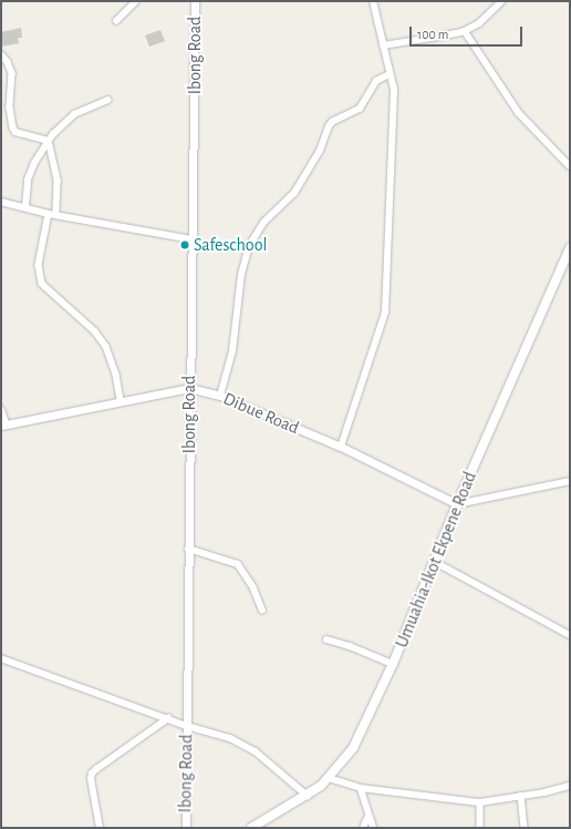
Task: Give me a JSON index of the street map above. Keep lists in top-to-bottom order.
{
  "streets": {
    "main road": ["Umuahia-Ikot Ekpene Road"],
    "street": ["Ibong Road", "Dibue Road"]
  },
  "crossings": [
    ["Ibong Road", "Dibue Road"],
    ["Dibue Road", "Umuahia-Ikot Ekpene Road"]
  ],
  "places": ["Safeschool"],
  "scale_bar": "100 m"
}
